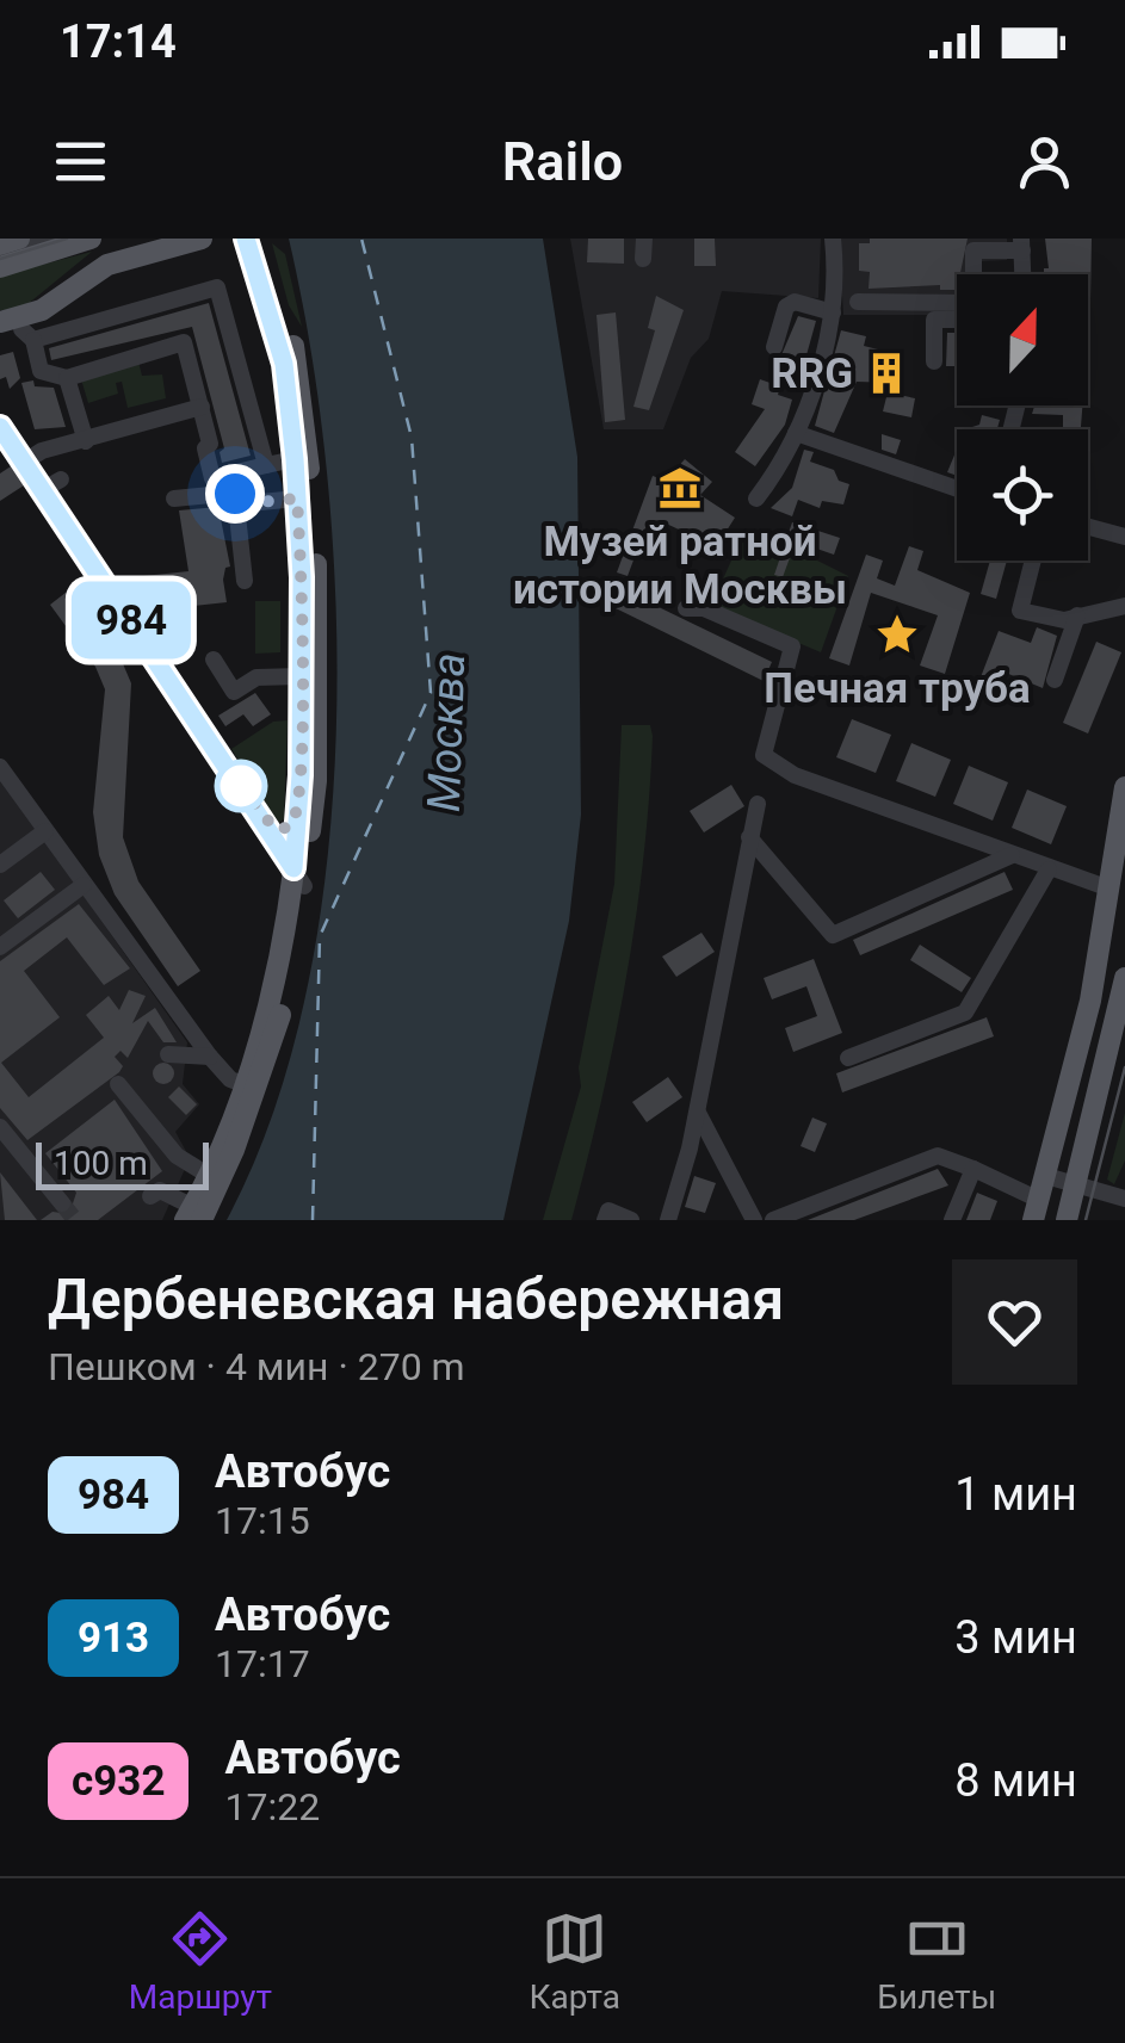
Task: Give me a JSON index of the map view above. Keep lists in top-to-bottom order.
{
  "water": ["Москва"],
  "places": {
    "building": ["RRG"],
    "museum": ["Музей ратной истории Москвы"],
    "place": ["Печная труба"]
  },
  "lines": ["bus line 984"],
  "scale_bar": "100 m",
  "north": "top",
  "page": {
    "status": "17:14",
    "header": "Railo",
    "on_map": "984",
    "scale": "100 m",
    "heading": ["Дербеневская набережная", "Пешком · 4 мин · 270 m"],
    "list": [
      {
        "mark": "984",
        "name": "Автобус",
        "note": "17:15",
        "value": "1 мин"
      },
      {
        "mark": "913",
        "name": "Автобус",
        "note": "17:17",
        "value": "3 мин"
      },
      {
        "mark": "с932",
        "name": "Автобус",
        "note": "17:22",
        "value": "8 мин"
      }
    ],
    "tabs": ["Маршрут", "Карта", "Билеты"]
  }
}
